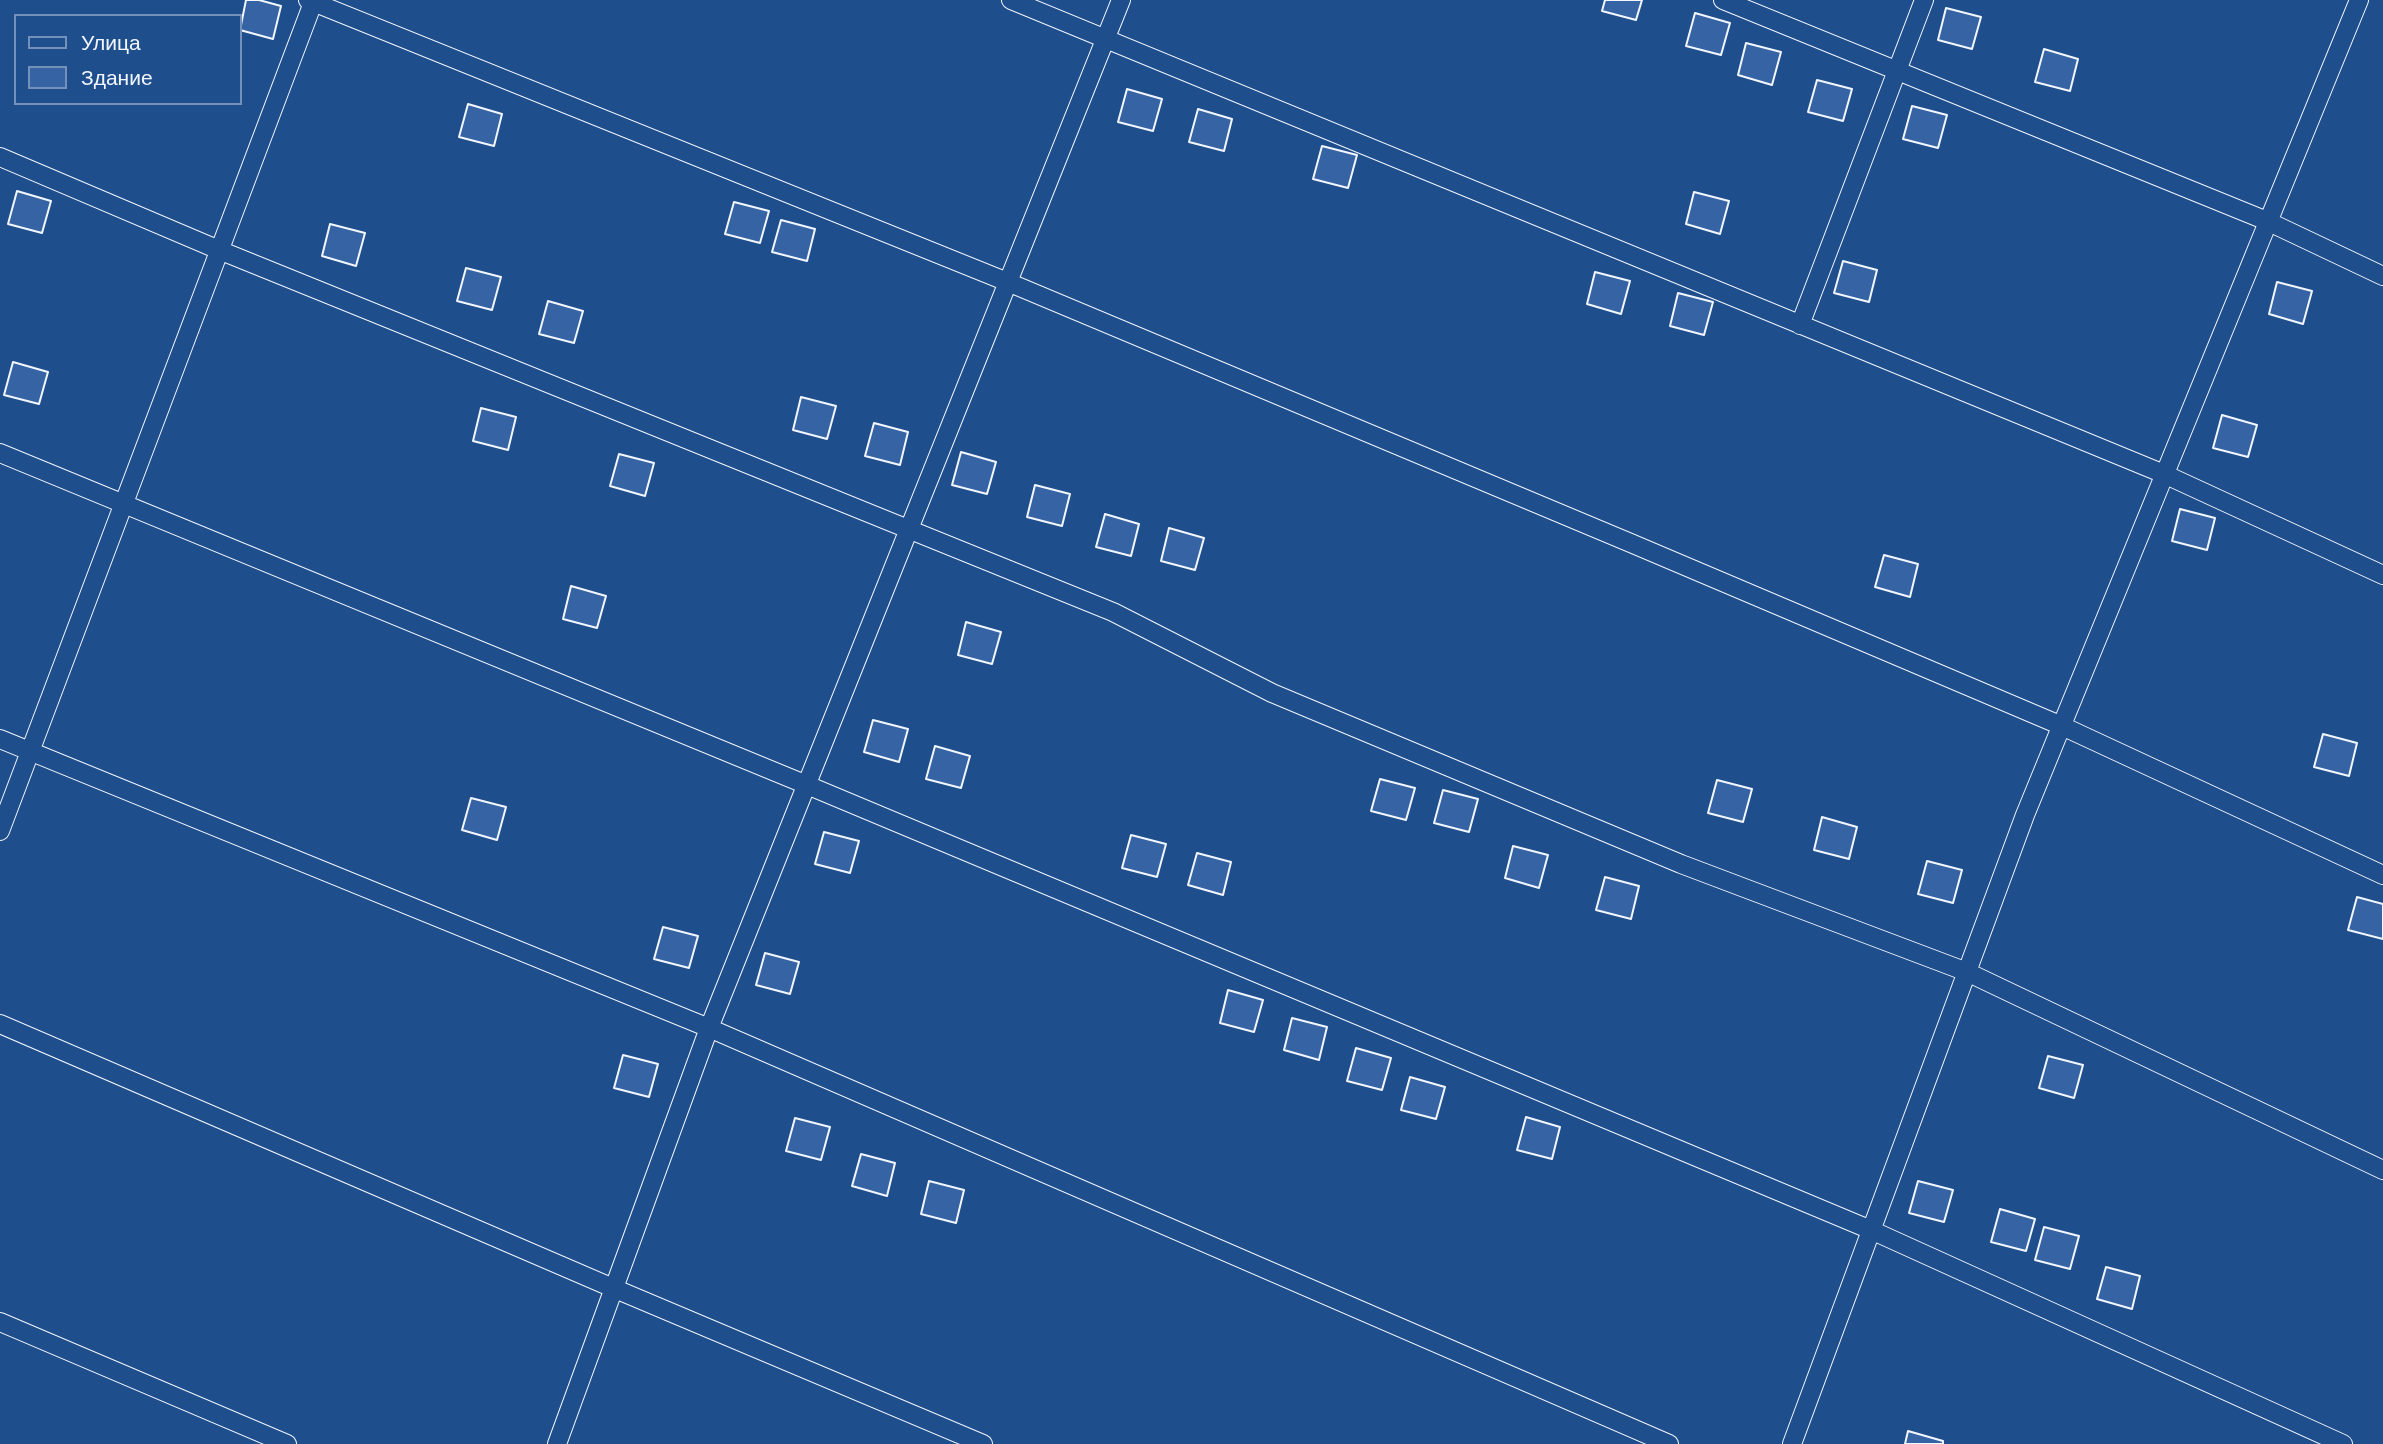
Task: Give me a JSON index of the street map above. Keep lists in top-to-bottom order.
{
  "legend": ["Улица", "Здание"]
}
